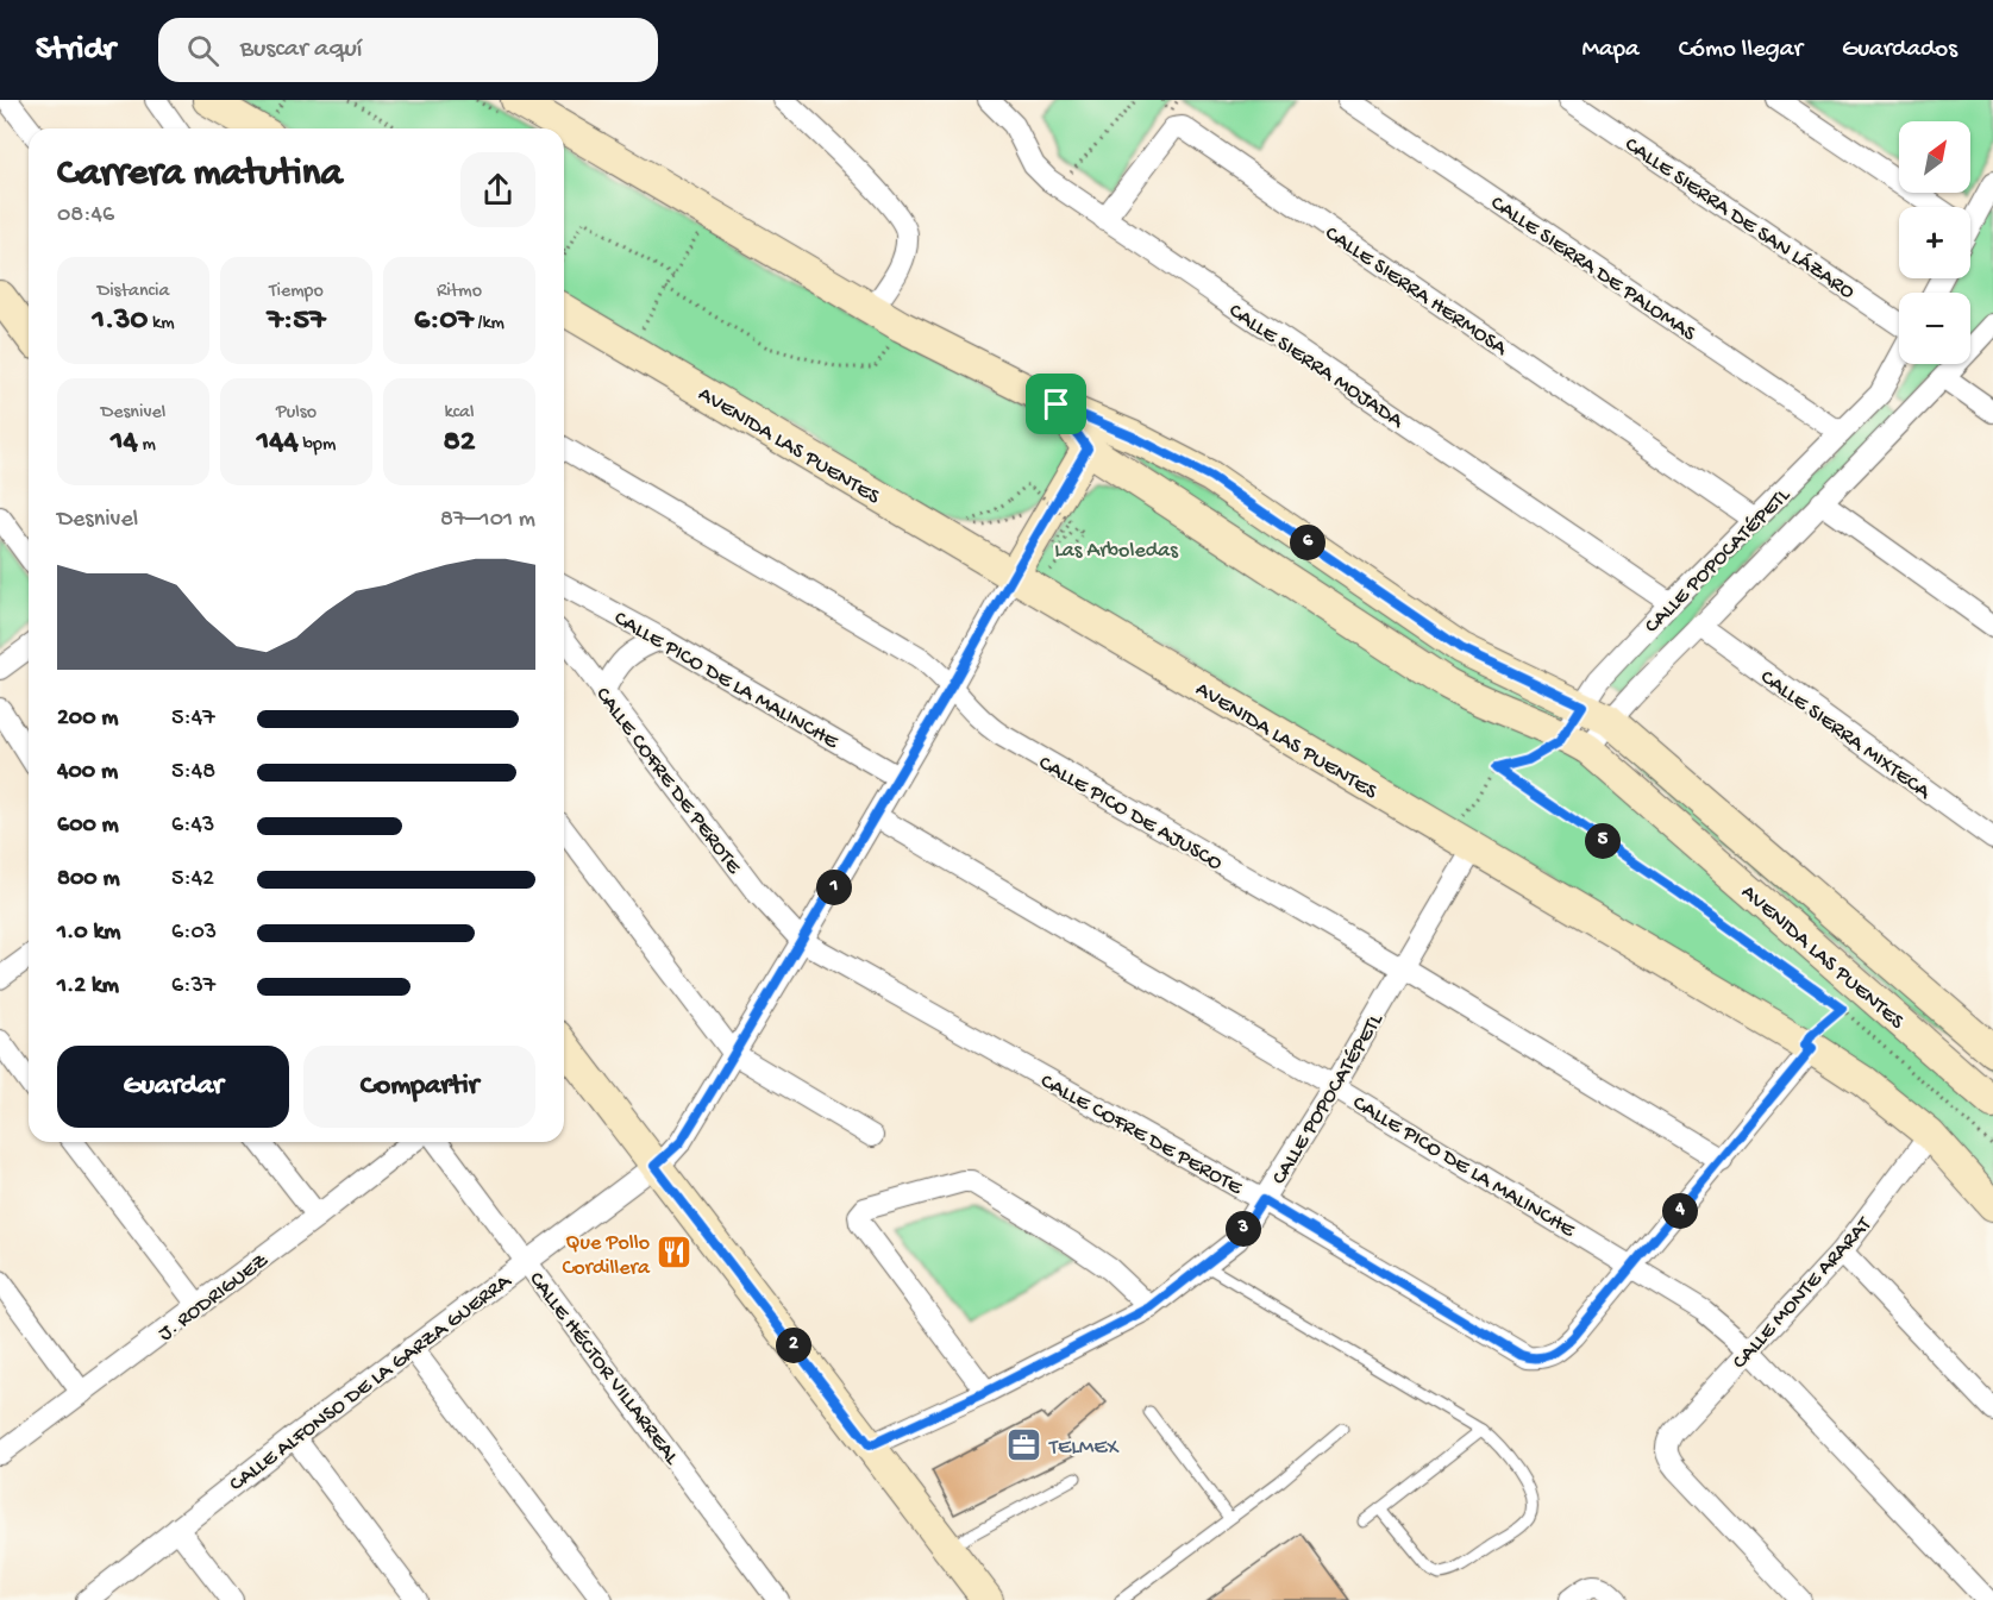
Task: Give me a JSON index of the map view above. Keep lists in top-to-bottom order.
{
  "streets": {
    "street": [
      "CALLE SIERRA DE SAN LÁZARO",
      "CALLE SIERRA DE PALOMAS",
      "CALLE SIERRA HERMOSA",
      "CALLE SIERRA MOJADA",
      "AVENIDA LAS PUENTES",
      "CALLE POPOCATÉPETL",
      "CALLE PICO DE LA MALINCHE",
      "CALLE SIERRA MIXTECA",
      "CALLE COFRE DE PEROTE",
      "CALLE PICO DE AJUSCO",
      "CALLE MONTE ARARAT",
      "J. RODRIGUEZ",
      "CALLE HÉCTOR VILLARREAL",
      "CALLE ALFONSO DE LA GARZA GUERRA"
    ]
  },
  "crossings": [
    ["CALLE SIERRA DE PALOMAS", "CALLE POPOCATÉPETL"],
    ["CALLE SIERRA HERMOSA", "CALLE SIERRA MOJADA"],
    ["CALLE SIERRA HERMOSA", "CALLE POPOCATÉPETL"],
    ["CALLE SIERRA MOJADA", "CALLE POPOCATÉPETL"],
    ["AVENIDA LAS PUENTES", "CALLE POPOCATÉPETL"],
    ["AVENIDA LAS PUENTES", "CALLE COFRE DE PEROTE"],
    ["AVENIDA LAS PUENTES", "CALLE MONTE ARARAT"],
    ["AVENIDA LAS PUENTES", "CALLE ALFONSO DE LA GARZA GUERRA"],
    ["CALLE POPOCATÉPETL", "CALLE PICO DE LA MALINCHE"],
    ["CALLE POPOCATÉPETL", "CALLE SIERRA MIXTECA"],
    ["CALLE POPOCATÉPETL", "CALLE COFRE DE PEROTE"],
    ["CALLE POPOCATÉPETL", "CALLE PICO DE AJUSCO"],
    ["CALLE PICO DE LA MALINCHE", "CALLE COFRE DE PEROTE"],
    ["CALLE PICO DE LA MALINCHE", "CALLE MONTE ARARAT"],
    ["CALLE PICO DE LA MALINCHE", "CALLE ALFONSO DE LA GARZA GUERRA"],
    ["CALLE COFRE DE PEROTE", "CALLE PICO DE AJUSCO"],
    ["CALLE COFRE DE PEROTE", "CALLE ALFONSO DE LA GARZA GUERRA"],
    ["CALLE PICO DE AJUSCO", "CALLE ALFONSO DE LA GARZA GUERRA"],
    ["CALLE HÉCTOR VILLARREAL", "CALLE ALFONSO DE LA GARZA GUERRA"]
  ],
  "parks": ["Las Arboledas"],
  "places": {
    "restaurant": ["Que Pollo Cordillera"],
    "office": ["TELMEX"]
  },
  "north": "top right",
  "page": {
    "header": "Stridr",
    "search": "Buscar aquí",
    "nav": ["Mapa", "Cómo llegar", "Guardados"],
    "map_buttons": ["+", "−"],
    "heading": ["Carrera matutina", "08:46"],
    "stats": [
      ["Distancia", "1.30 km"],
      ["Tiempo", "7:57"],
      ["Ritmo", "6:07 /km"],
      ["Desnivel", "14 m"],
      ["Pulso", "144 bpm"],
      ["kcal", "82"]
    ],
    "chart": ["Desnivel", "87–101 m"],
    "pins": [
      "6",
      "5",
      "1",
      "4",
      "3",
      "2"
    ],
    "list": [
      {
        "name": "200 m",
        "note": "5:47"
      },
      {
        "name": "400 m",
        "note": "5:48"
      },
      {
        "name": "600 m",
        "note": "6:43"
      },
      {
        "name": "800 m",
        "note": "5:42"
      },
      {
        "name": "1.0 km",
        "note": "6:03"
      },
      {
        "name": "1.2 km",
        "note": "6:37"
      }
    ],
    "buttons": ["Guardar", "Compartir"]
  }
}
